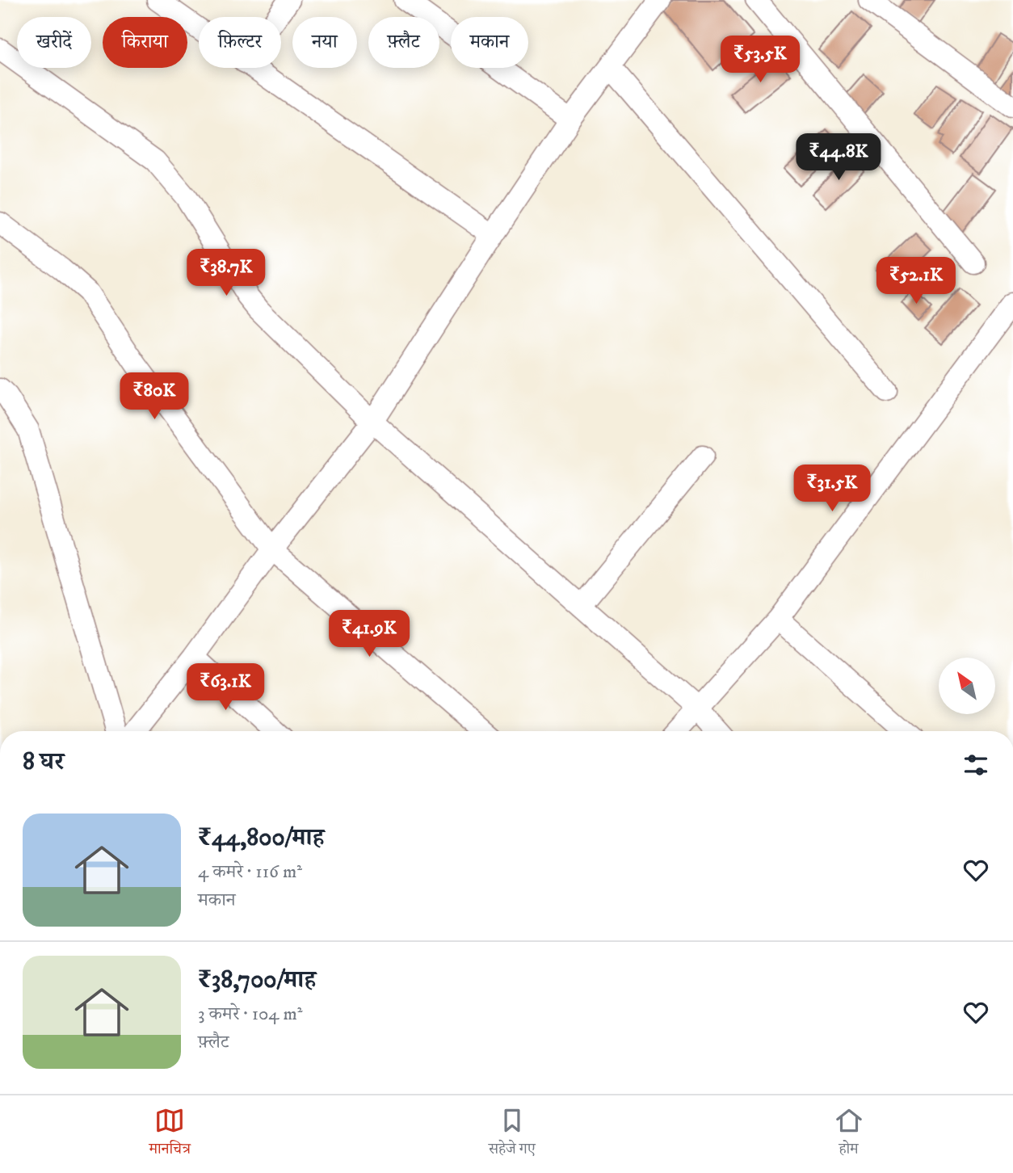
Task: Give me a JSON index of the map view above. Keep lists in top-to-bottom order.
{
  "north": "top left",
  "page": {
    "chip": [
      "खरीदें",
      "किराया",
      "फ़िल्टर",
      "नया",
      "फ़्लैट",
      "मकान"
    ],
    "price": [
      "₹53.5K",
      "₹44.8K",
      "₹38.7K",
      "₹52.1K",
      "₹80K",
      "₹31.5K",
      "₹41.9K",
      "₹63.1K"
    ],
    "heading": "8 घर",
    "list": [
      {
        "name": "₹44,800/माह",
        "note": "4 कमरे · 116 m² · मकान"
      },
      {
        "name": "₹38,700/माह",
        "note": "3 कमरे · 104 m² · फ़्लैट"
      }
    ],
    "tabs": ["मानचित्र", "सहेजे गए", "होम"]
  }
}
